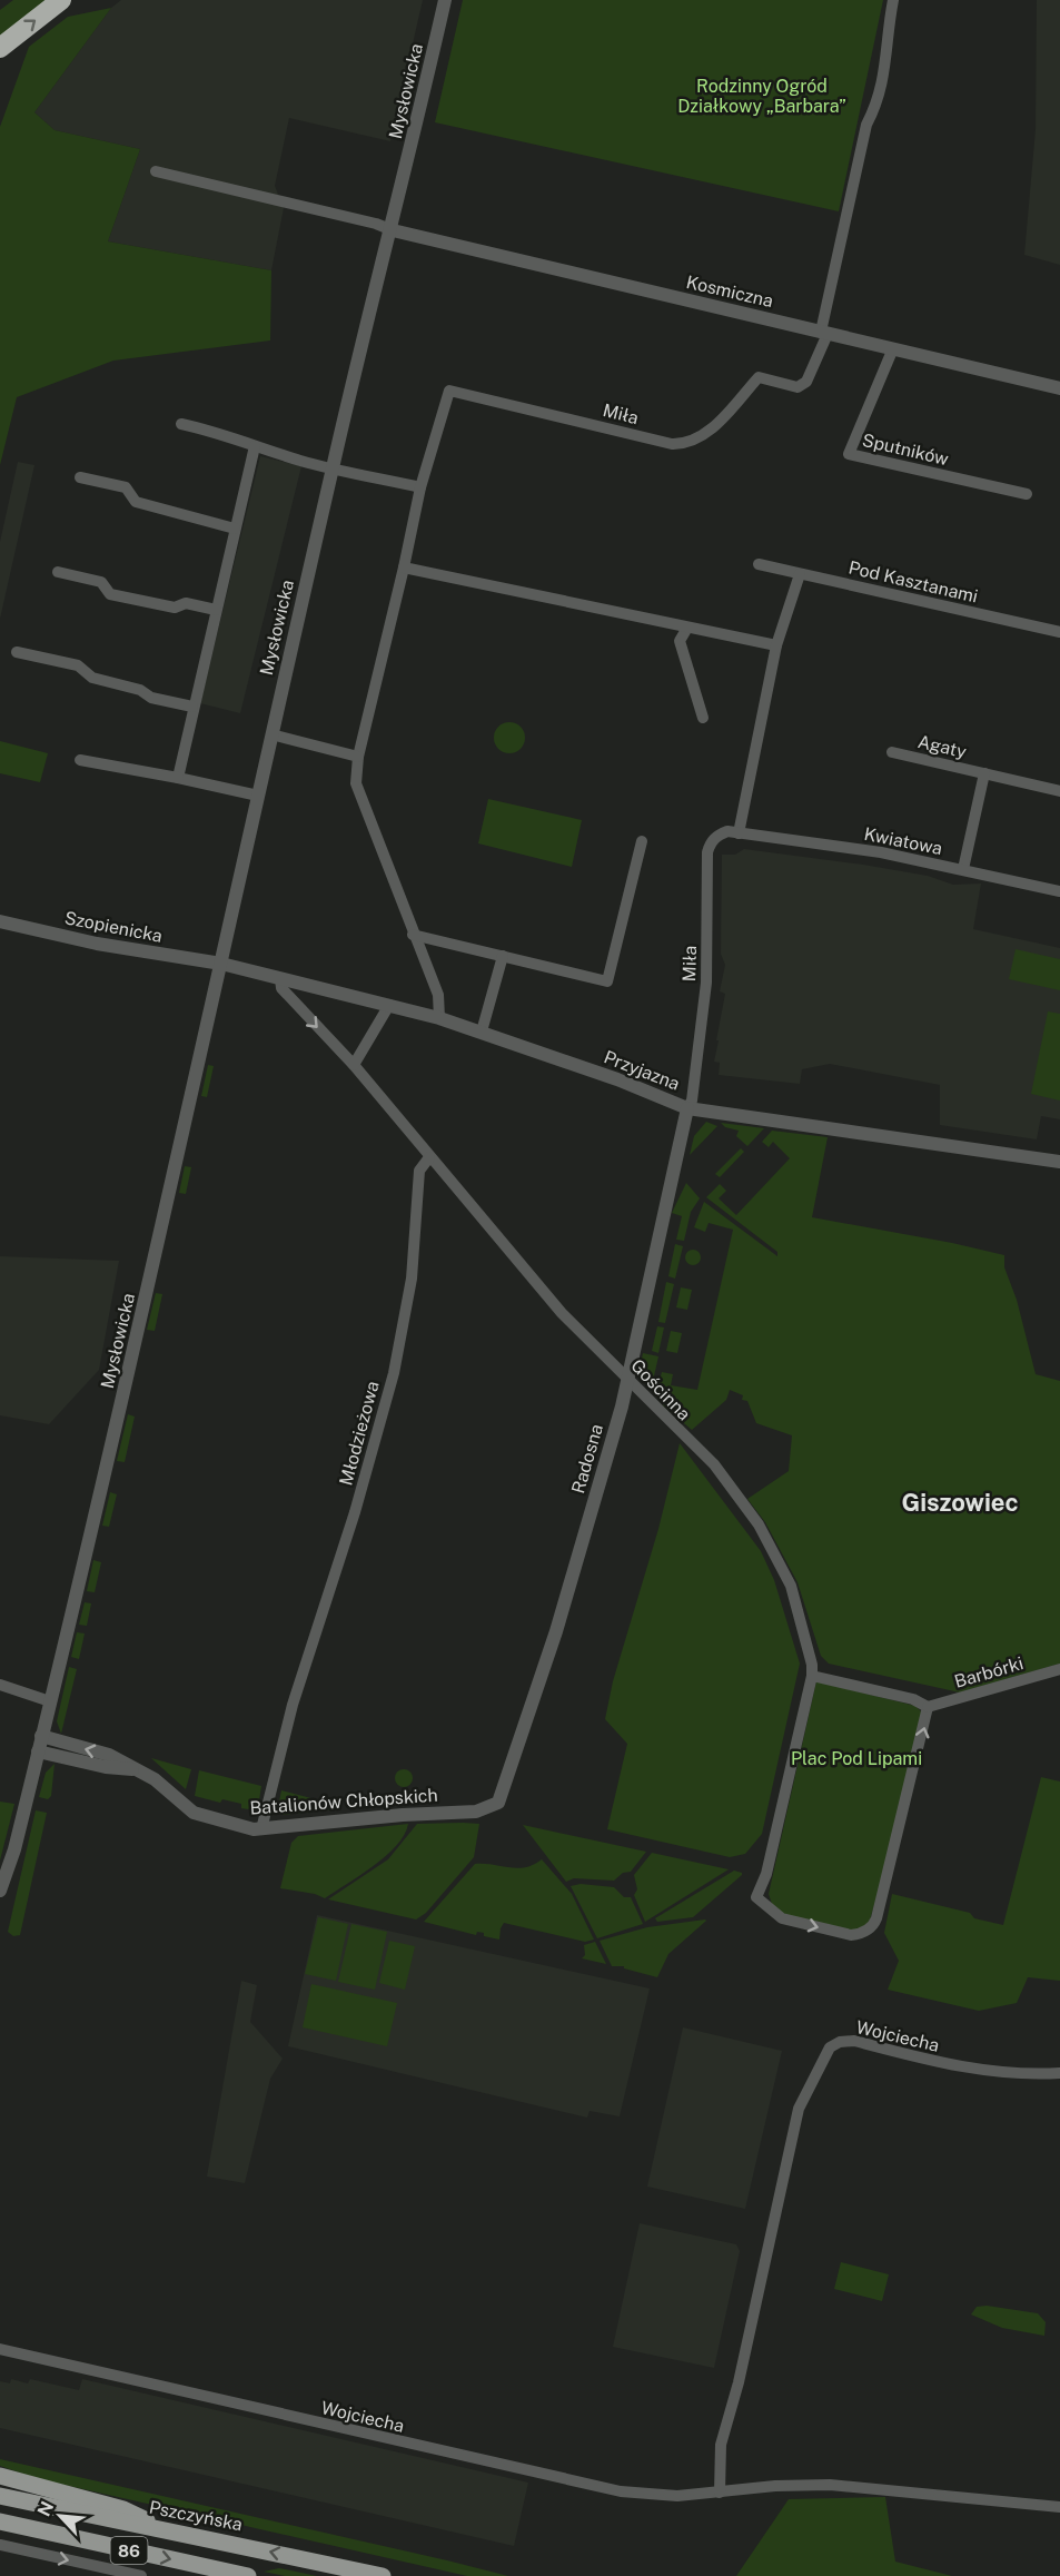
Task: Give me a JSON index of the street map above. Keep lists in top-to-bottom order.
{
  "streets": {
    "main road": ["Pszczyńska", "86"],
    "street": [
      "Mysłowicka",
      "Kosmiczna",
      "Miła",
      "Sputników",
      "Pod Kasztanami",
      "Agaty",
      "Kwiatowa",
      "Szopienicka",
      "Przyjazna",
      "Gościnna",
      "Młodzieżowa",
      "Radosna",
      "Barbórki",
      "Batalionów Chłopskich",
      "Wojciecha"
    ]
  },
  "crossings": [
    ["Mysłowicka", "Kosmiczna"],
    ["Mysłowicka", "Szopienicka"],
    ["Mysłowicka", "Przyjazna"],
    ["Mysłowicka", "Batalionów Chłopskich"],
    ["Kosmiczna", "Miła"],
    ["Kosmiczna", "Sputników"],
    ["Miła", "Kwiatowa"],
    ["Miła", "Przyjazna"],
    ["Miła", "Radosna"],
    ["Agaty", "Kwiatowa"],
    ["Szopienicka", "Przyjazna"],
    ["Przyjazna", "Radosna"],
    ["Gościnna", "Młodzieżowa"],
    ["Gościnna", "Radosna"],
    ["Młodzieżowa", "Batalionów Chłopskich"],
    ["Radosna", "Batalionów Chłopskich"]
  ],
  "districts": ["Giszowiec"],
  "parks": ["Rodzinny Ogród Działkowy „Barbara”", "Plac Pod Lipami"],
  "north": "top left"
}
